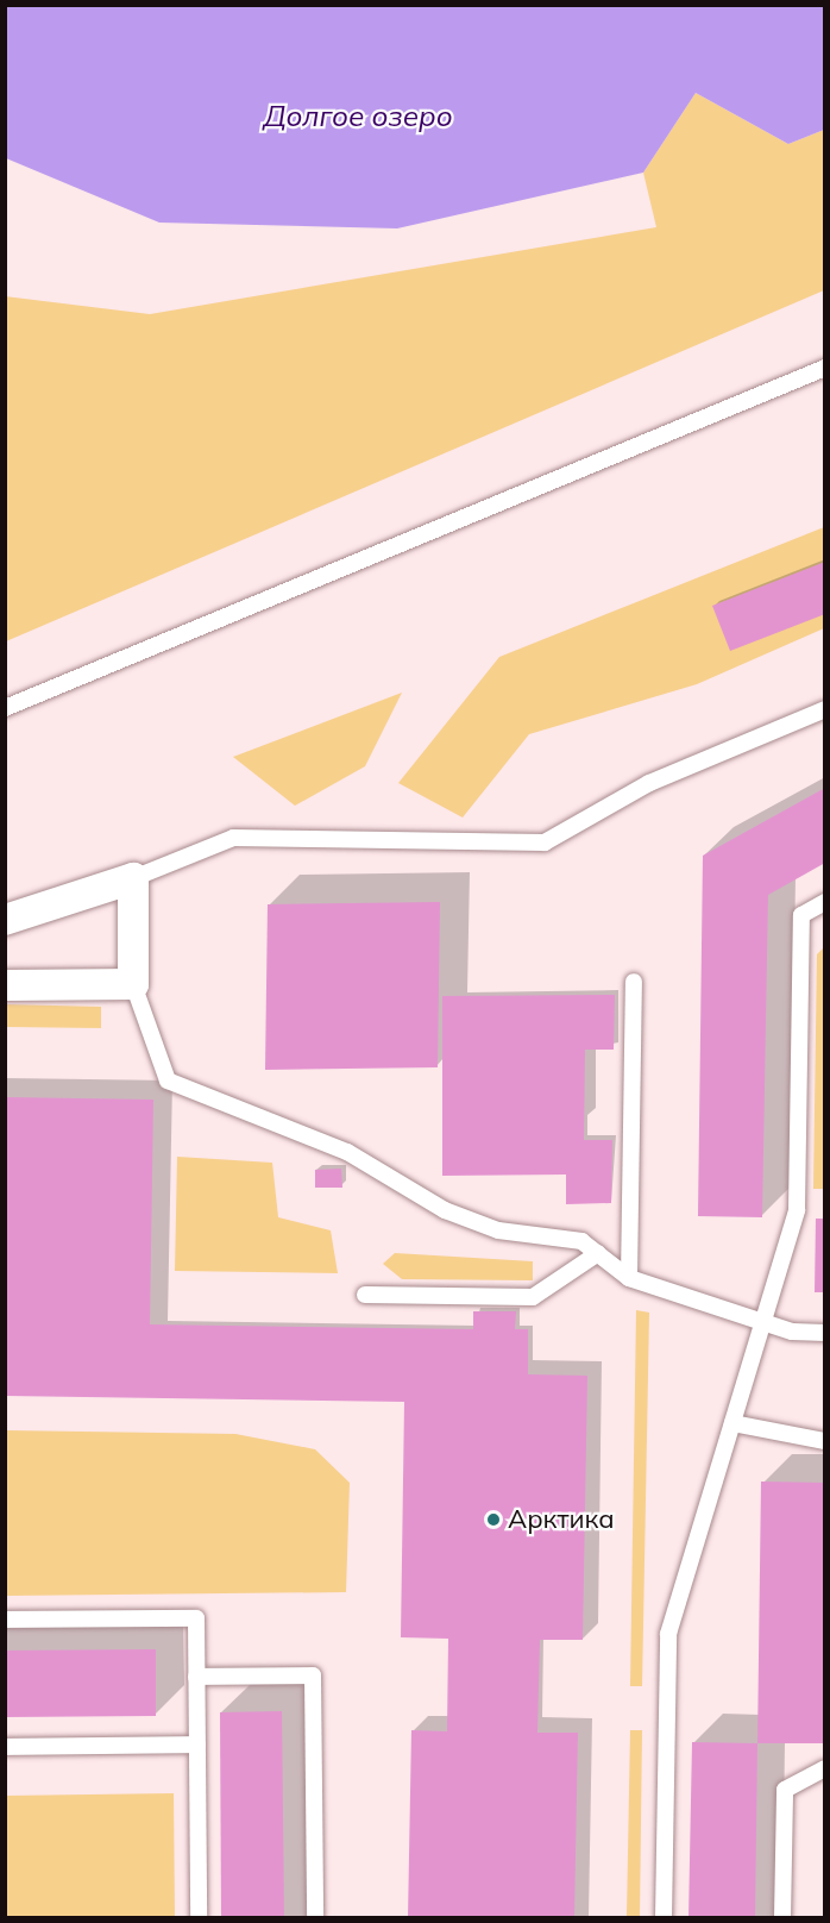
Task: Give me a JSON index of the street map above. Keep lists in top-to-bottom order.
{
  "water": ["Долгое озеро"],
  "places": ["Арктика"]
}
